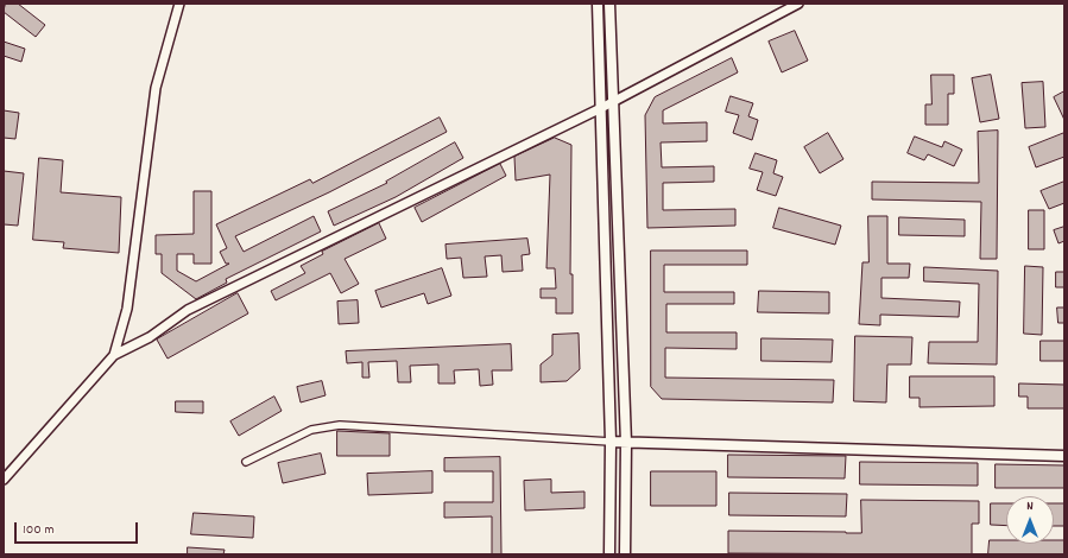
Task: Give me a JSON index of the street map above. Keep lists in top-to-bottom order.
{
  "scale_bar": "100 m",
  "north": "top"
}
